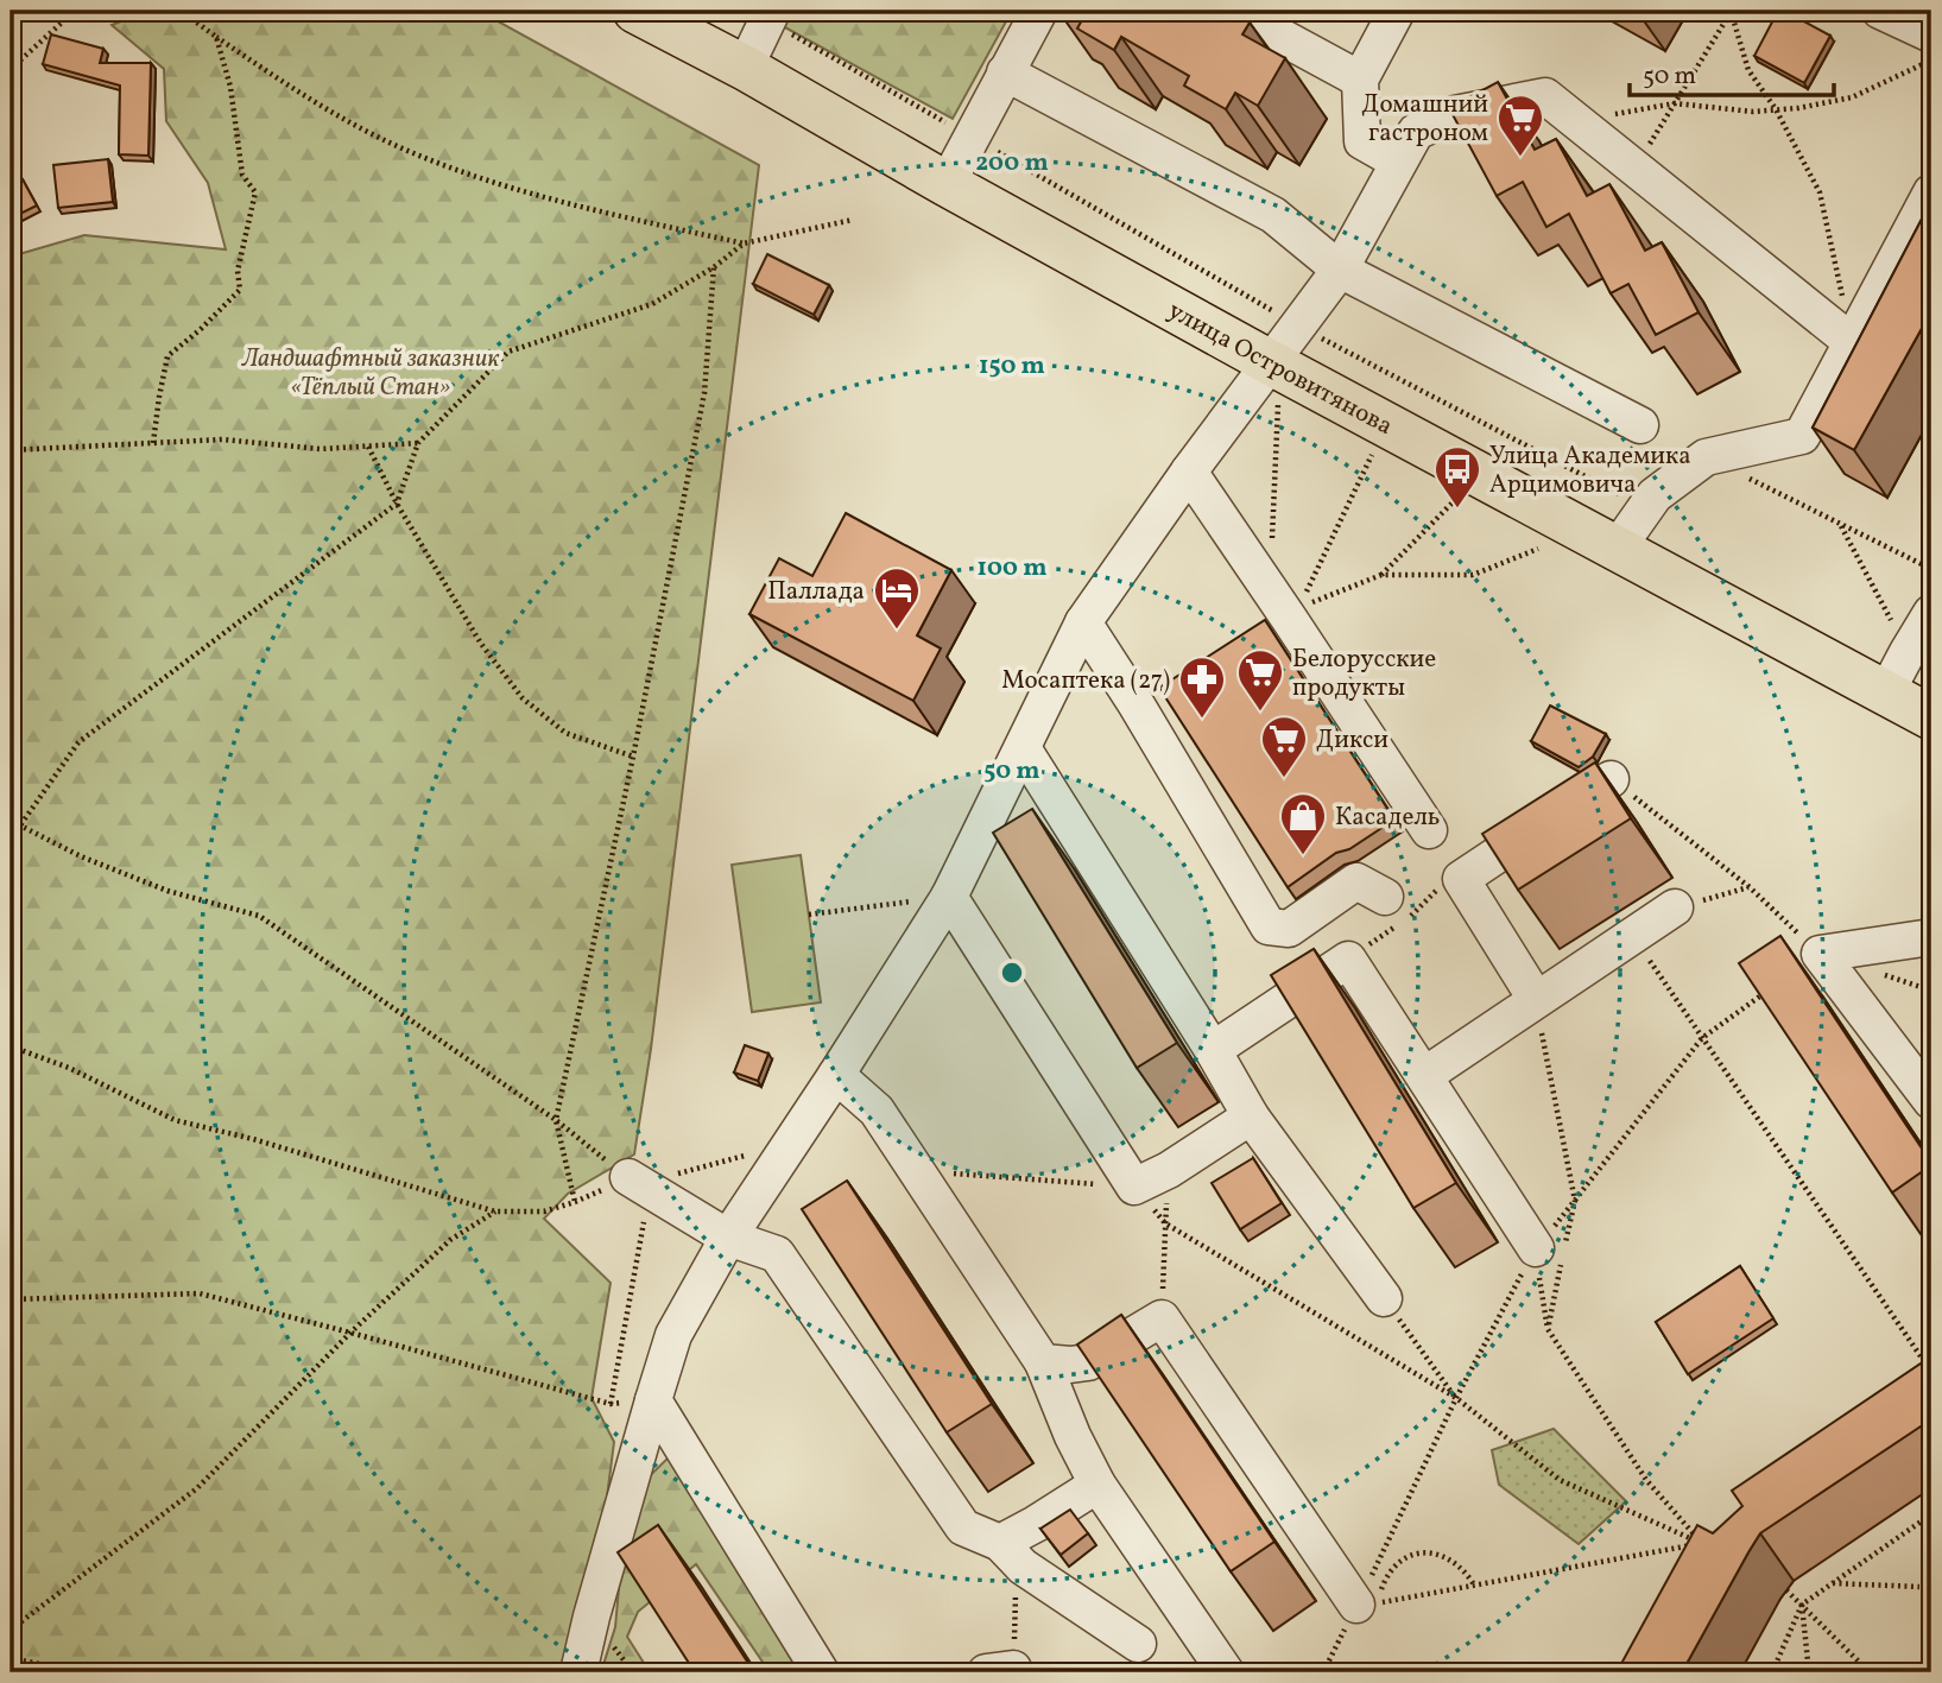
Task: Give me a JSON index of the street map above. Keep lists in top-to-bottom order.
{
  "streets": {
    "main road": ["улица Островитянова"]
  },
  "parks": ["Ландшафтный заказник «Тёплый Стан»"],
  "places": {
    "supermarket": ["Домашний гастроном", "Белорусские продукты", "Дикси"],
    "bus stop": ["Улица Академика Арцимовича"],
    "hotel": ["Паллада"],
    "pharmacy": ["Мосаптека (27)"],
    "shop": ["Касадель"]
  },
  "scale_bar": "50 m",
  "rings": [
    "200 m",
    "150 m",
    "100 m",
    "50 m"
  ]
}
